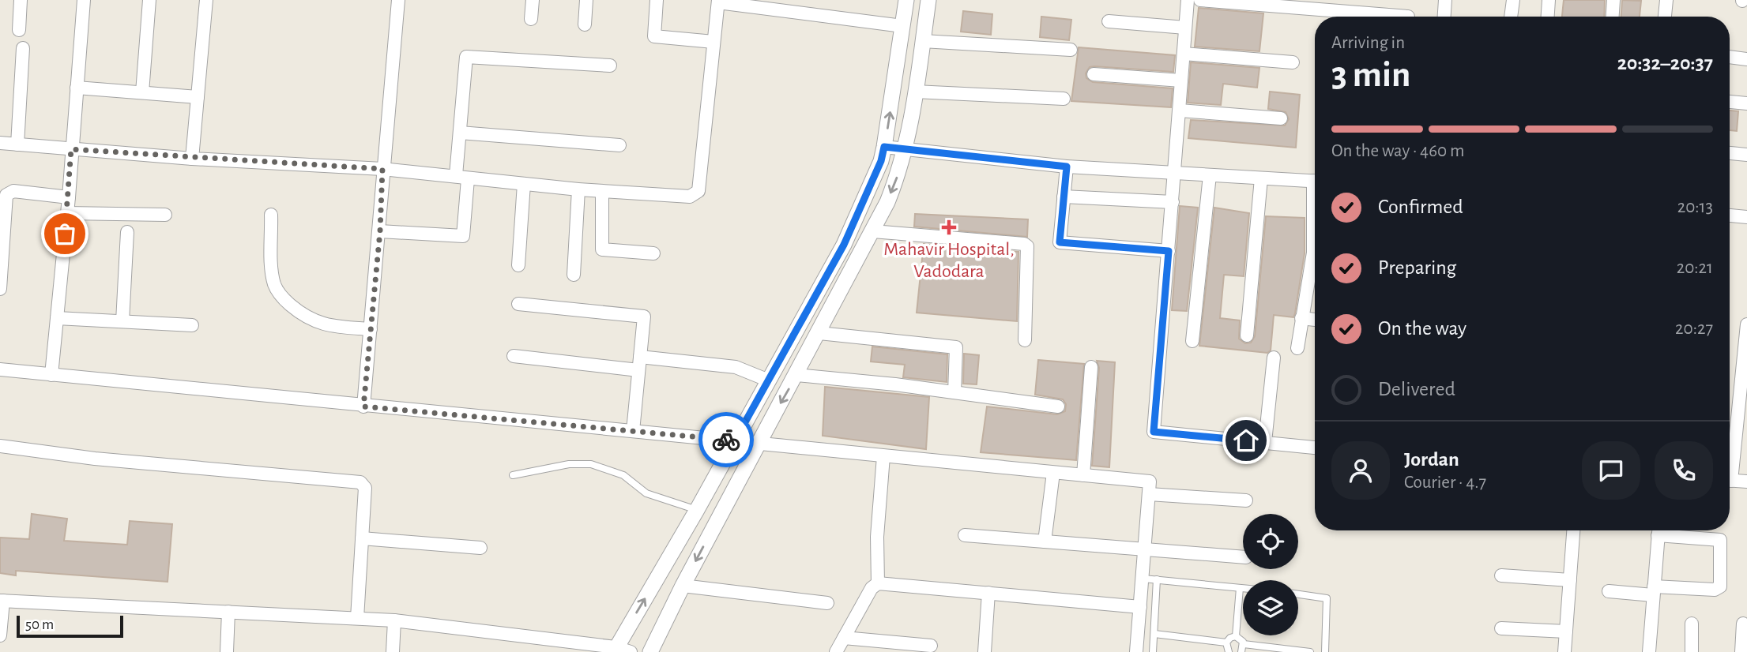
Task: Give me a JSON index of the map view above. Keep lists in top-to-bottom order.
{
  "places": {
    "health": ["Mahavir Hospital, Vadodara"]
  },
  "scale_bar": "50 m",
  "page": {
    "heading": ["3 min", "Arriving in", "20:32–20:37"],
    "panel": ["Jordan", "Courier · 4.7"],
    "bar": "On the way · 460 m",
    "list": [
      ["Confirmed", "20:13"],
      ["Preparing", "20:21"],
      ["On the way", "20:27"],
      "Delivered"
    ],
    "scale": "50 m"
  }
}
